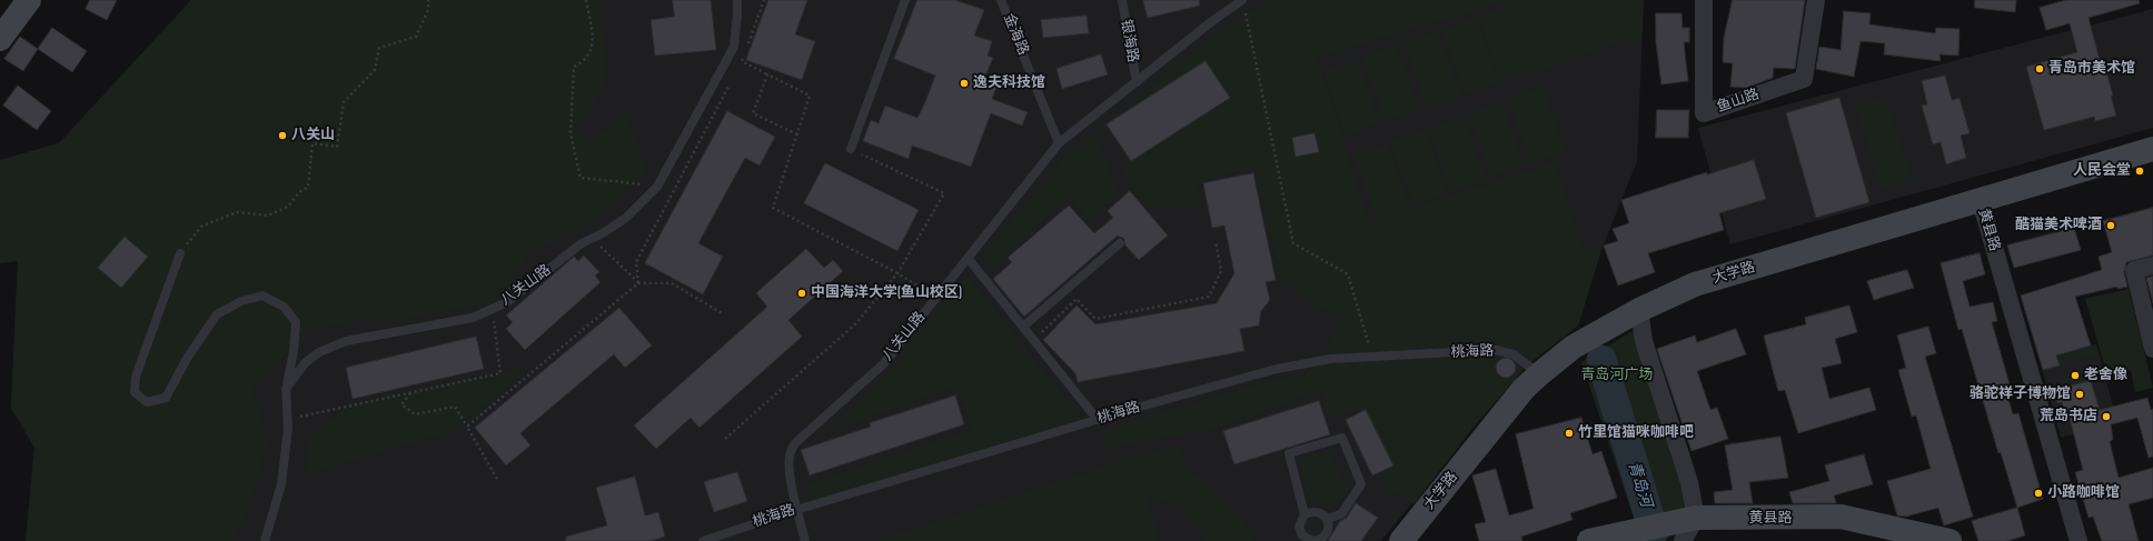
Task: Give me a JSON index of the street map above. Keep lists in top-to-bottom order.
{
  "streets": {
    "main road": ["黄县路", "大学路"],
    "street": ["鱼山路"],
    "lane": [
      "金海路",
      "银海路",
      "八关山路",
      "桃海路"
    ]
  },
  "crossings": [
    ["金海路", "八关山路"],
    ["银海路", "八关山路"],
    ["黄县路", "大学路"],
    ["大学路", "桃海路"],
    ["八关山路", "桃海路"]
  ],
  "water": ["青岛河"],
  "parks": ["青岛河广场"],
  "places": [
    "青岛市美术馆",
    "逸夫科技馆",
    "八关山",
    "人民会堂",
    "酷猫美术啤酒",
    "中国海洋大学(鱼山校区)",
    "老舍像",
    "骆驼祥子博物馆",
    "荒岛书店",
    "竹里馆猫咪咖啡吧",
    "小路咖啡馆"
  ]
}
